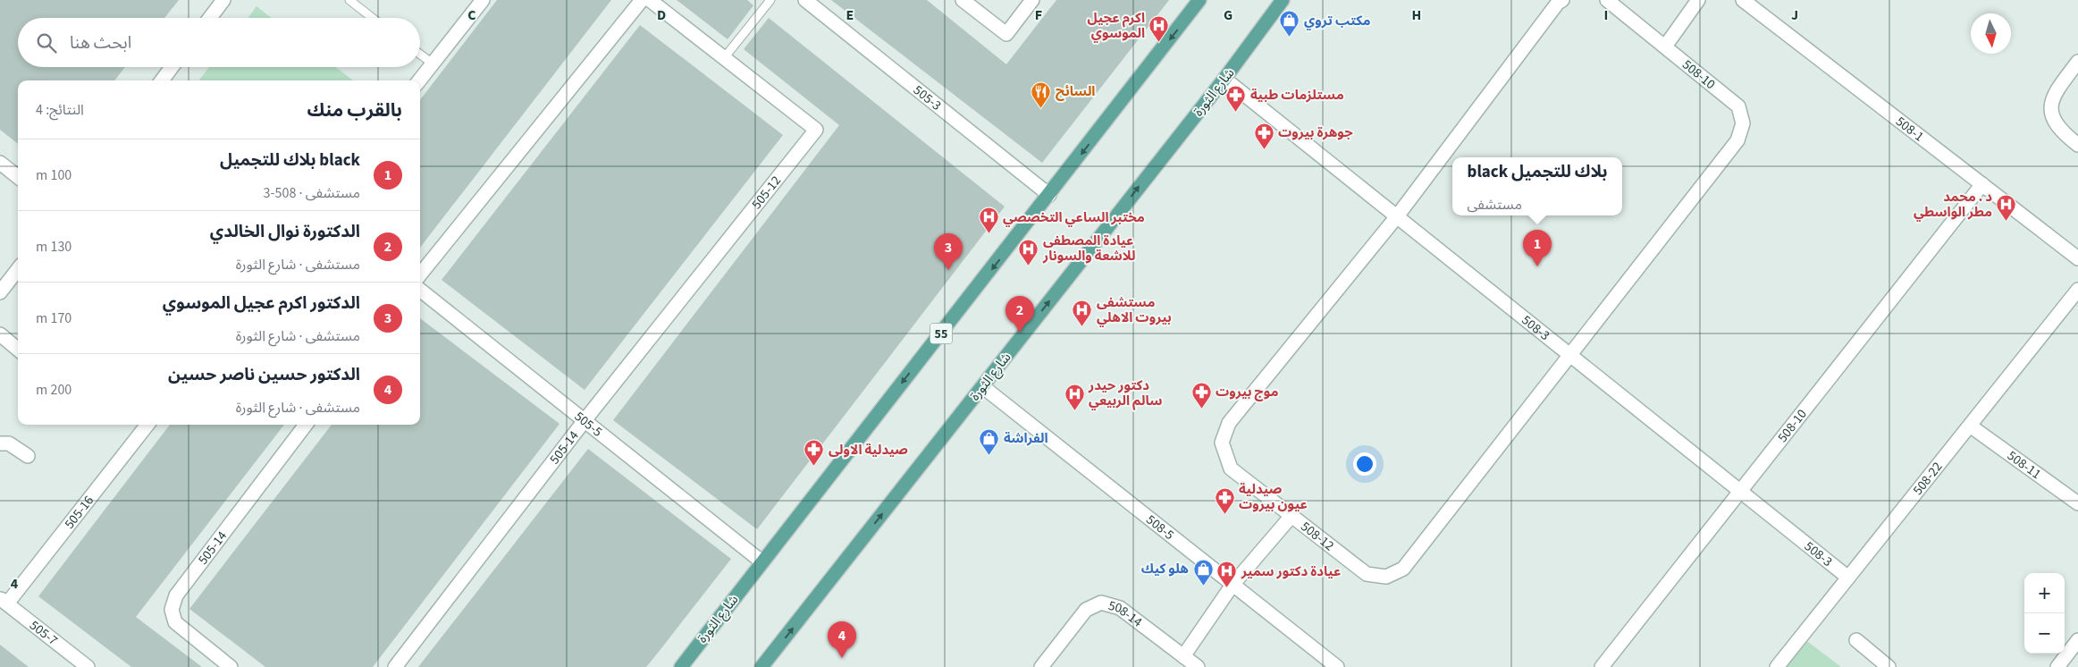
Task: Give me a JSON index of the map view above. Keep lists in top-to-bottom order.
{
  "streets": {
    "main road": ["شارع الثورة", "55"],
    "street": [
      "508-10",
      "505-3",
      "508-1",
      "505-12",
      "508-3",
      "505-5",
      "505-14",
      "508-11",
      "508-22",
      "505-16",
      "508-5",
      "508-12",
      "508-14",
      "505-7"
    ]
  },
  "crossings": [
    ["508-10", "508-1"],
    ["508-10", "508-3"],
    ["508-10", "508-12"],
    ["شارع الثورة", "505-3"],
    ["شارع الثورة", "508-3"],
    ["شارع الثورة", "505-5"],
    ["شارع الثورة", "508-5"],
    ["505-12", "505-5"],
    ["505-12", "505-14"],
    ["508-3", "508-22"],
    ["508-3", "508-12"],
    ["505-5", "505-14"],
    ["508-11", "508-22"],
    ["505-16", "505-7"]
  ],
  "places": {
    "shop": ["مكتب تروي", "الفراشة", "هلو كيك"],
    "hospital": [
      "اكرم عجيل الموسوي",
      "د . محمد مطر الواسطي",
      "مختبر الساعي التخصصي",
      "عيادة المصطفى للاشعة والسونار",
      "مستشفى بيروت الاهلي",
      "دكتور حيدر سالم الربيعي",
      "عيادة دكتور سمير"
    ],
    "restaurant": ["السائح"],
    "pharmacy": [
      "مستلزمات طبية",
      "جوهرة بيروت",
      "موج بيروت",
      "صيدلية الاولى",
      "صيدلية عيون بيروت"
    ]
  },
  "north": "bottom",
  "page": {
    "search": "ابحث هنا",
    "heading": ["بالقرب منك", "النتائج: 4"],
    "list": [
      {
        "mark": "1",
        "name": "black بلاك للتجميل",
        "note": "مستشفى · 508-3",
        "value": "100 m"
      },
      {
        "mark": "2",
        "name": "الدكتورة نوال الخالدي",
        "note": "مستشفى · شارع الثورة",
        "value": "130 m"
      },
      {
        "mark": "3",
        "name": "الدكتور اكرم عجيل الموسوي",
        "note": "مستشفى · شارع الثورة",
        "value": "170 m"
      },
      {
        "mark": "4",
        "name": "الدكتور حسين ناصر حسين",
        "note": "مستشفى · شارع الثورة",
        "value": "200 m"
      }
    ],
    "popup": ["black بلاك للتجميل", "مستشفى"],
    "pins": [
      "1",
      "3",
      "2",
      "4"
    ],
    "map_buttons": ["+", "−"]
  },
  "grid": {
    "columns": [
      "C",
      "D",
      "E",
      "F",
      "G",
      "H",
      "I",
      "J"
    ],
    "rows": ["4"]
  }
}
